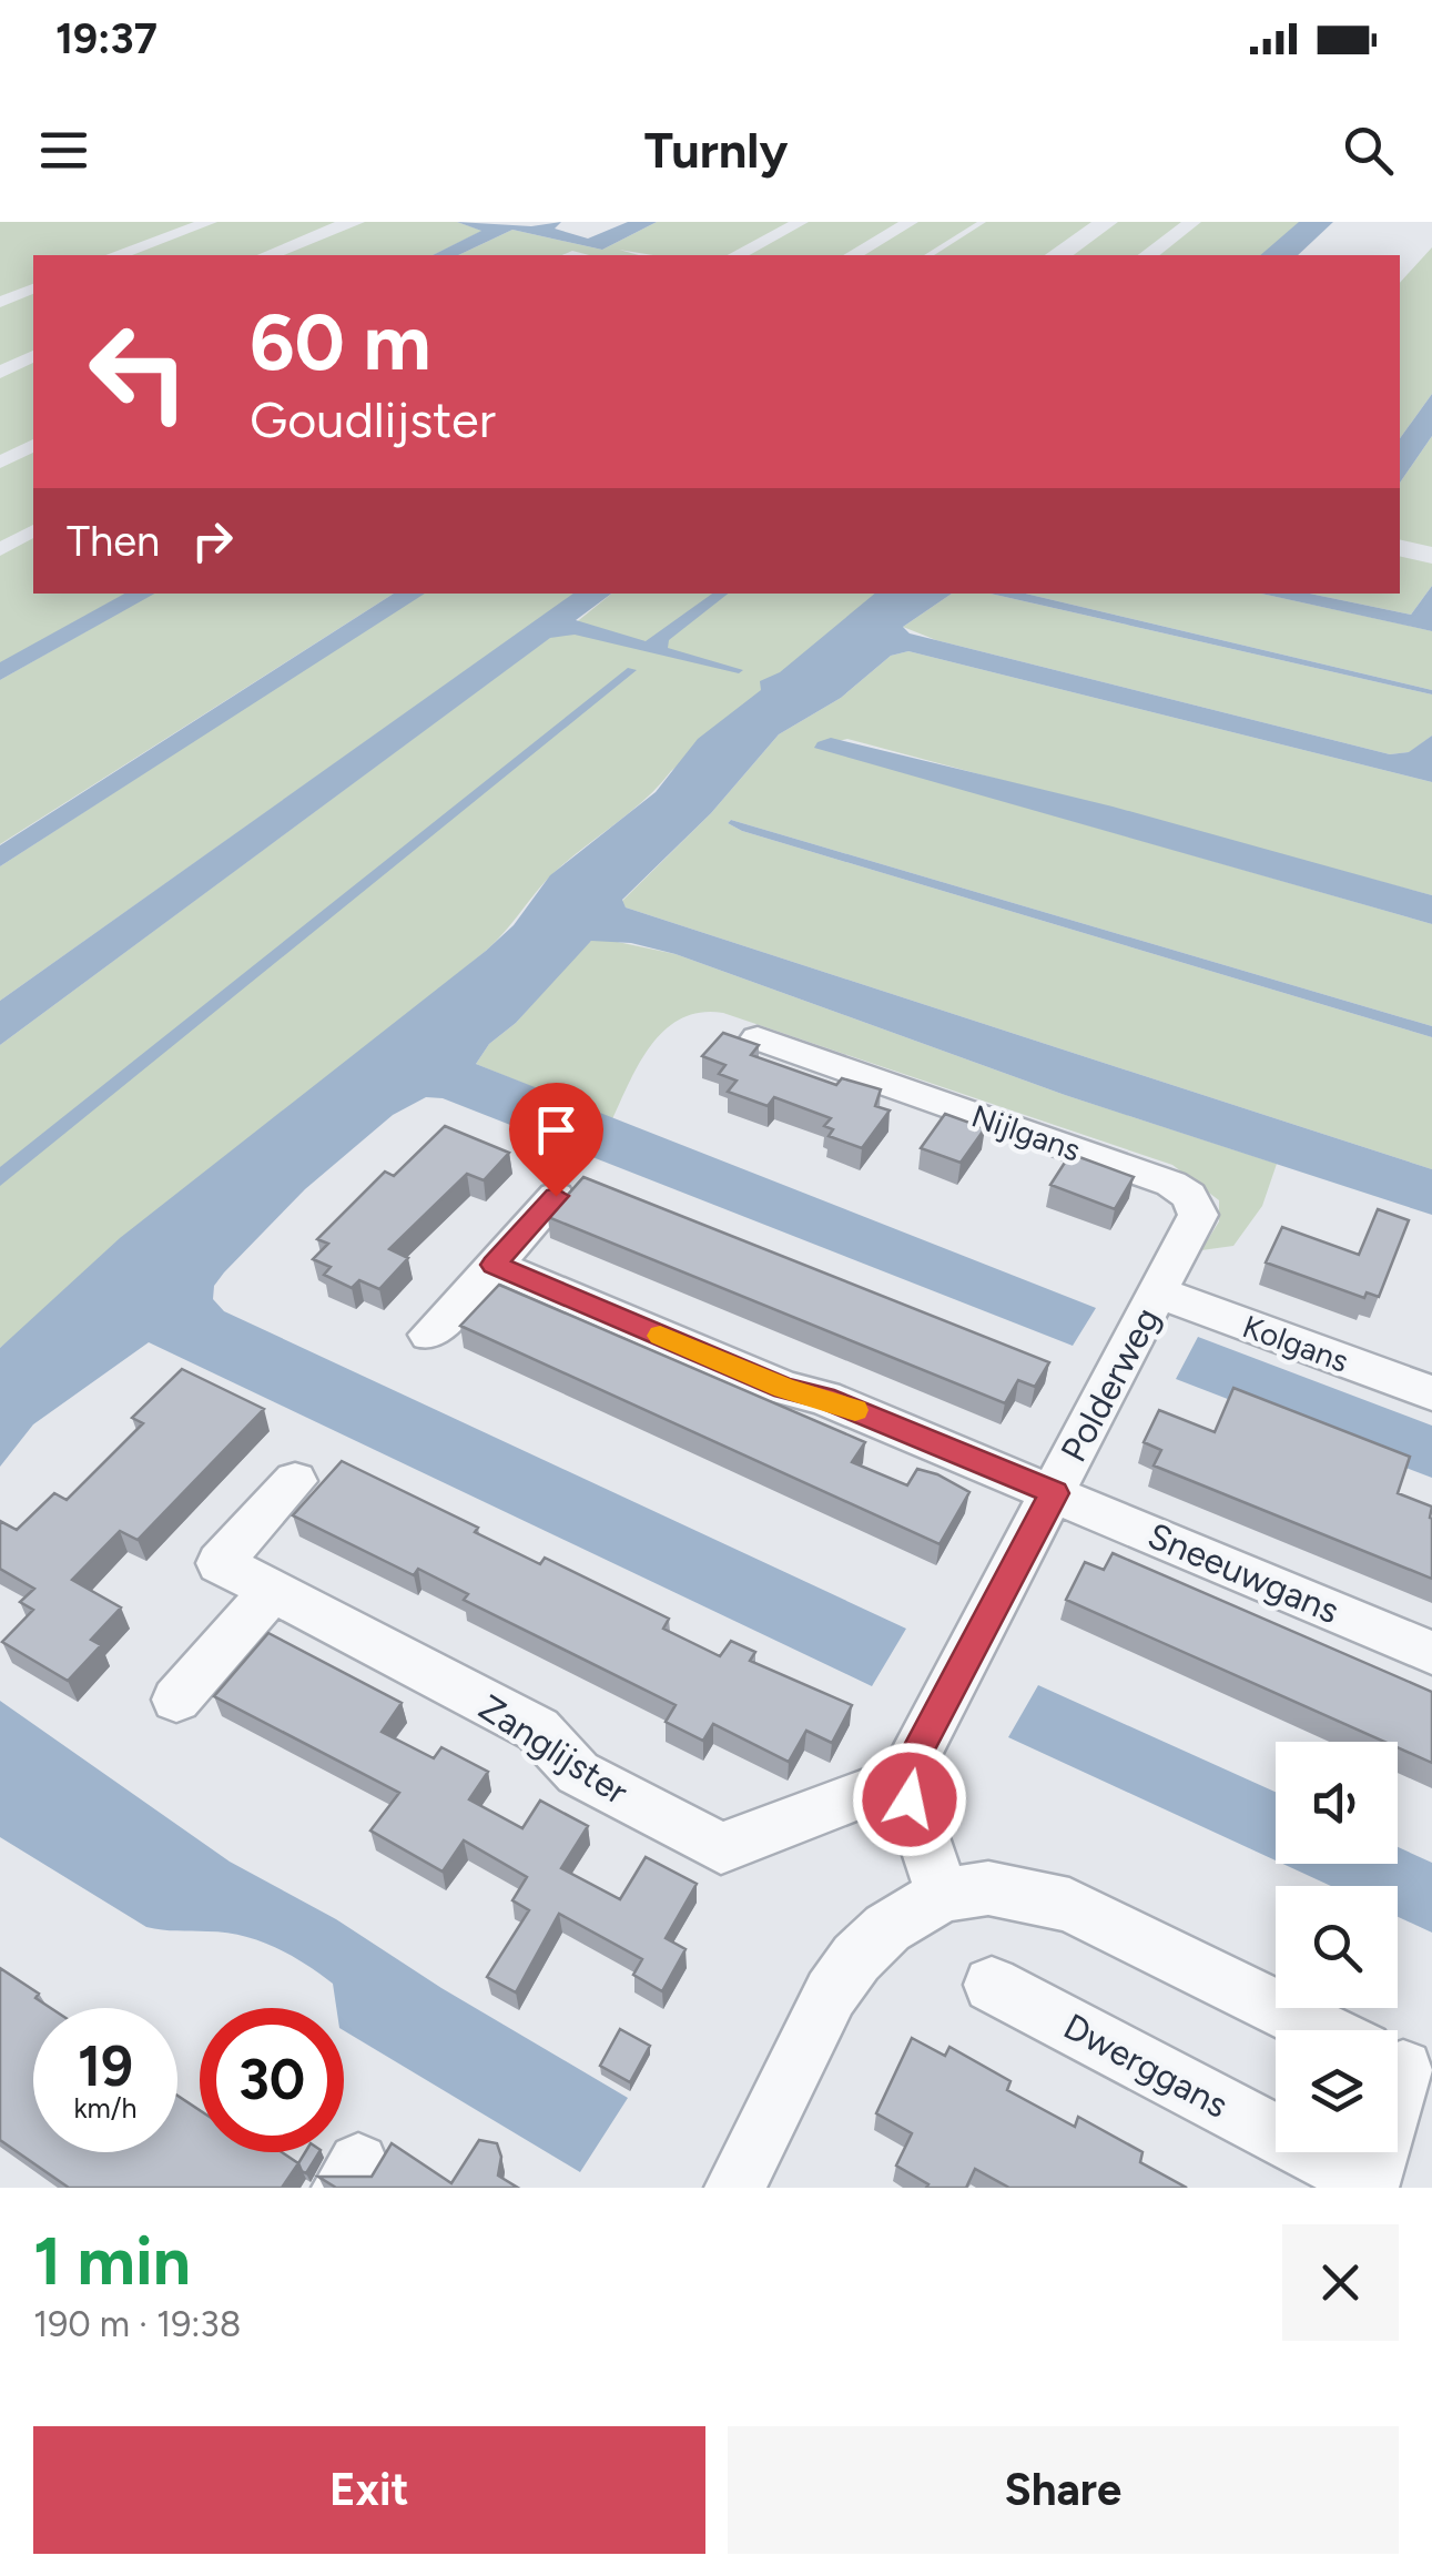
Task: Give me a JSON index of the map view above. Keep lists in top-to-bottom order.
{
  "streets": {
    "street": [
      "Nijlgans",
      "Kolgans",
      "Polderweg",
      "Sneeuwgans",
      "Zanglijster",
      "Dwerggans"
    ]
  },
  "crossings": [
    ["Nijlgans", "Kolgans"],
    ["Nijlgans", "Polderweg"],
    ["Kolgans", "Polderweg"],
    ["Polderweg", "Sneeuwgans"],
    ["Polderweg", "Zanglijster"]
  ],
  "page": {
    "status": "19:37",
    "header": "Turnly",
    "turn": ["60 m", "Goudlijster"],
    "then": "Then",
    "speed": "19 km/h",
    "limit": "30",
    "heading": ["1 min", "190 m · 19:38"],
    "buttons": ["Exit", "Share"]
  }
}
